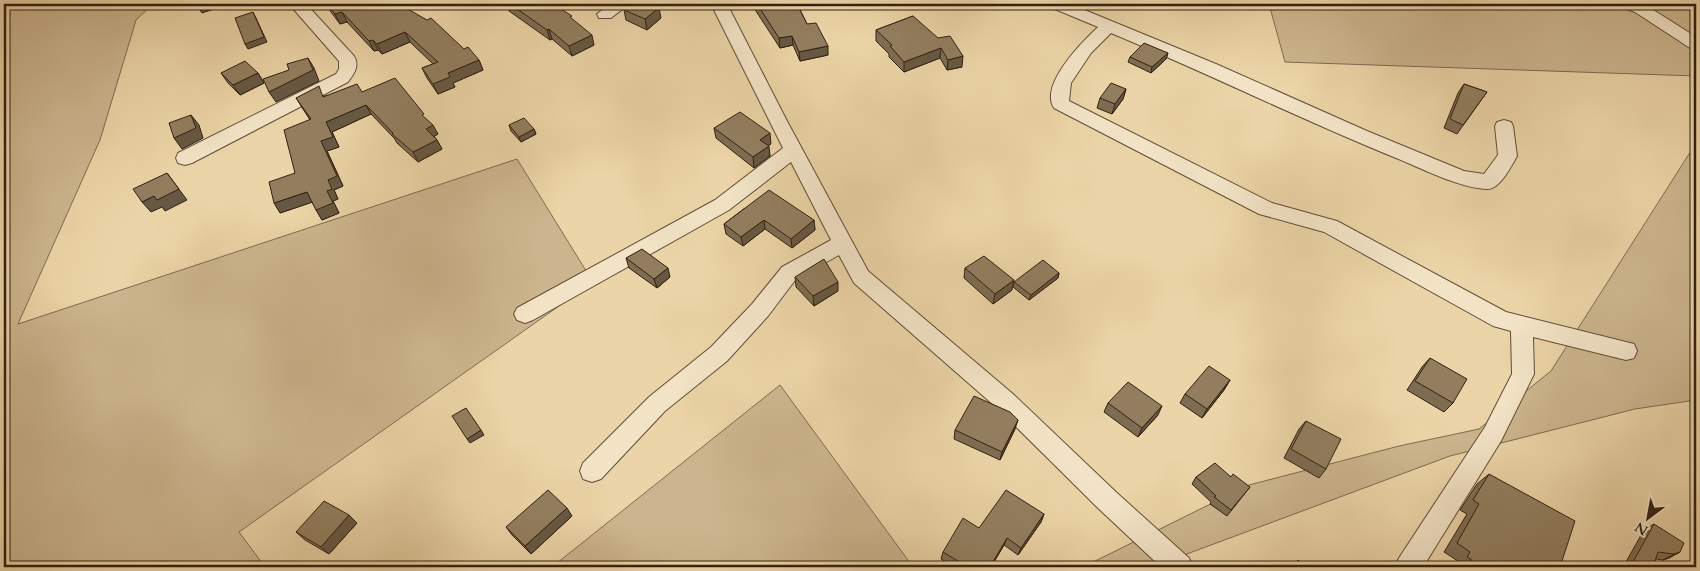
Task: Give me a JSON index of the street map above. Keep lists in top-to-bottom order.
{
  "north": "bottom left"
}
